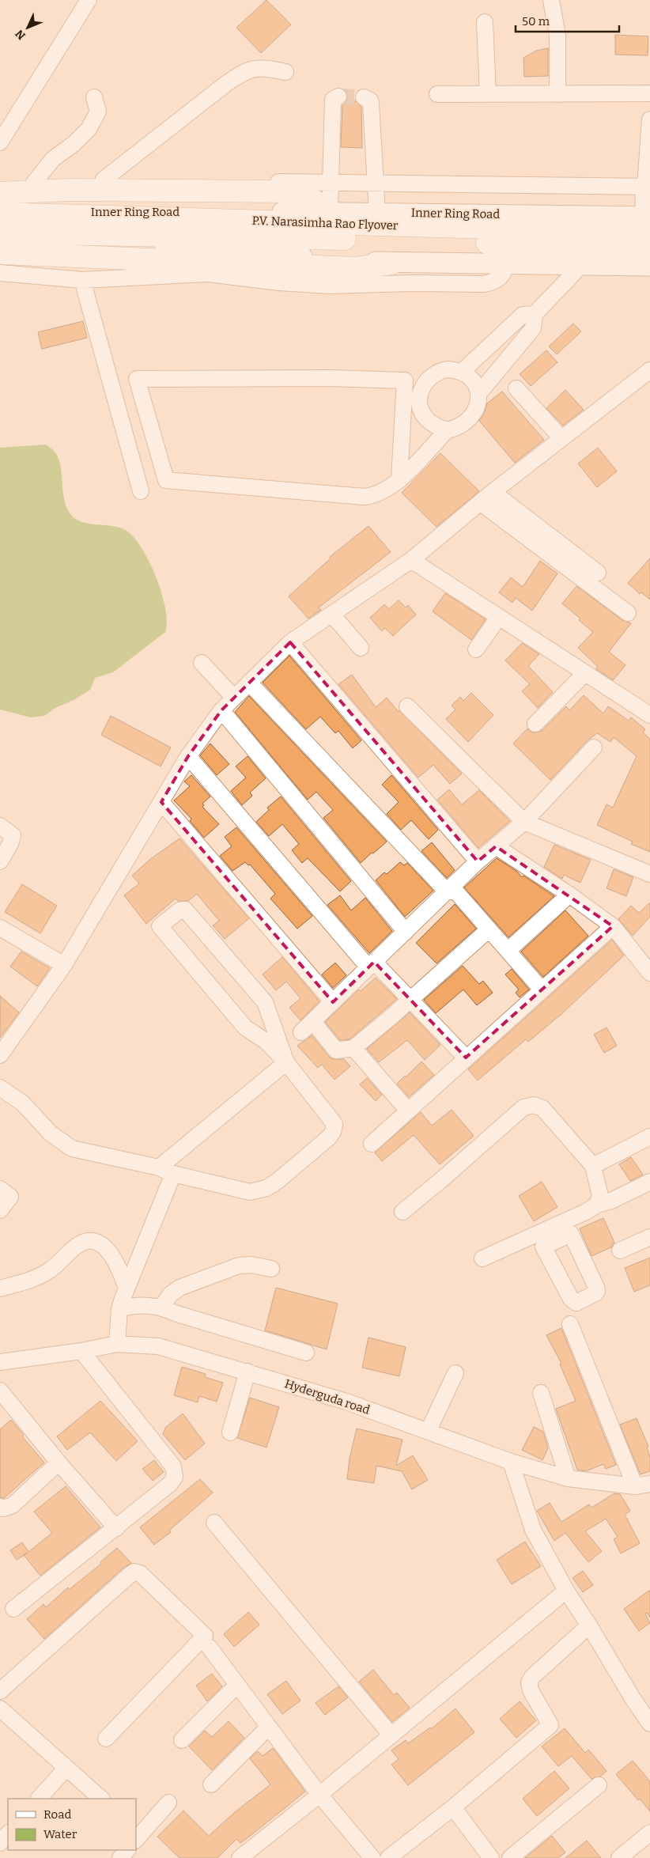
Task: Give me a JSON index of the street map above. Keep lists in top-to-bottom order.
{
  "streets": {
    "highway": ["P.V. Narasimha Rao Flyover"],
    "main road": ["Inner Ring Road"],
    "street": ["Hyderguda road"]
  },
  "crossings": [
    ["Inner Ring Road", "P.V. Narasimha Rao Flyover"]
  ],
  "legend": ["Road", "Water"],
  "scale_bar": "50 m",
  "north": "bottom left"
}
